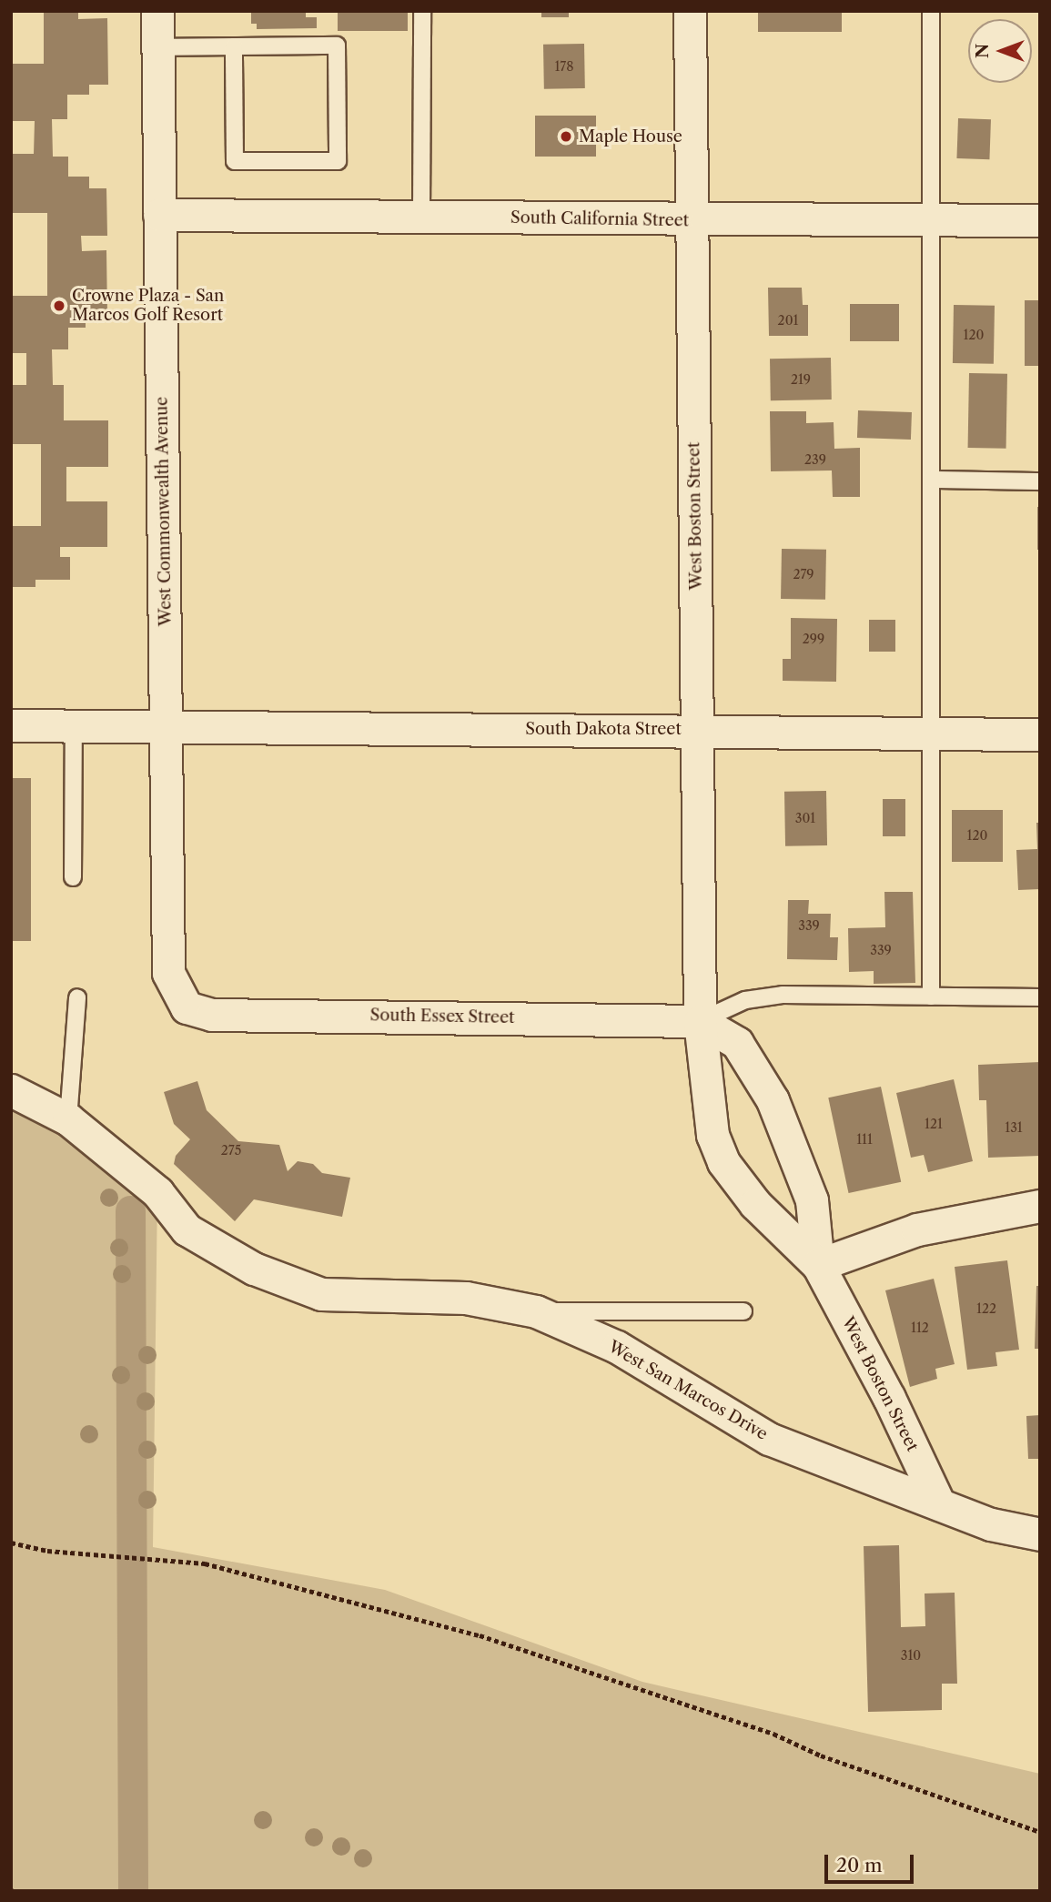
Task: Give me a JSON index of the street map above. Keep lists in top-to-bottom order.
{
  "streets": {
    "street": [
      "South California Street",
      "West Commonwealth Avenue",
      "West Boston Street",
      "South Dakota Street",
      "South Essex Street",
      "West San Marcos Drive"
    ]
  },
  "crossings": [
    ["South California Street", "West Commonwealth Avenue"],
    ["South California Street", "West Boston Street"],
    ["West Commonwealth Avenue", "South Dakota Street"],
    ["West Commonwealth Avenue", "South Essex Street"],
    ["West Boston Street", "South Dakota Street"],
    ["West Boston Street", "South Essex Street"],
    ["West Boston Street", "West San Marcos Drive"]
  ],
  "places": ["Maple House", "Crowne Plaza - San Marcos Golf Resort"],
  "house_numbers": [
    "178",
    "201",
    "120",
    "219",
    "239",
    "279",
    "299",
    "301",
    "120",
    "339",
    "339",
    "121",
    "131",
    "111",
    "275",
    "122",
    "112",
    "310"
  ],
  "scale_bar": "20 m",
  "north": "left"
}
